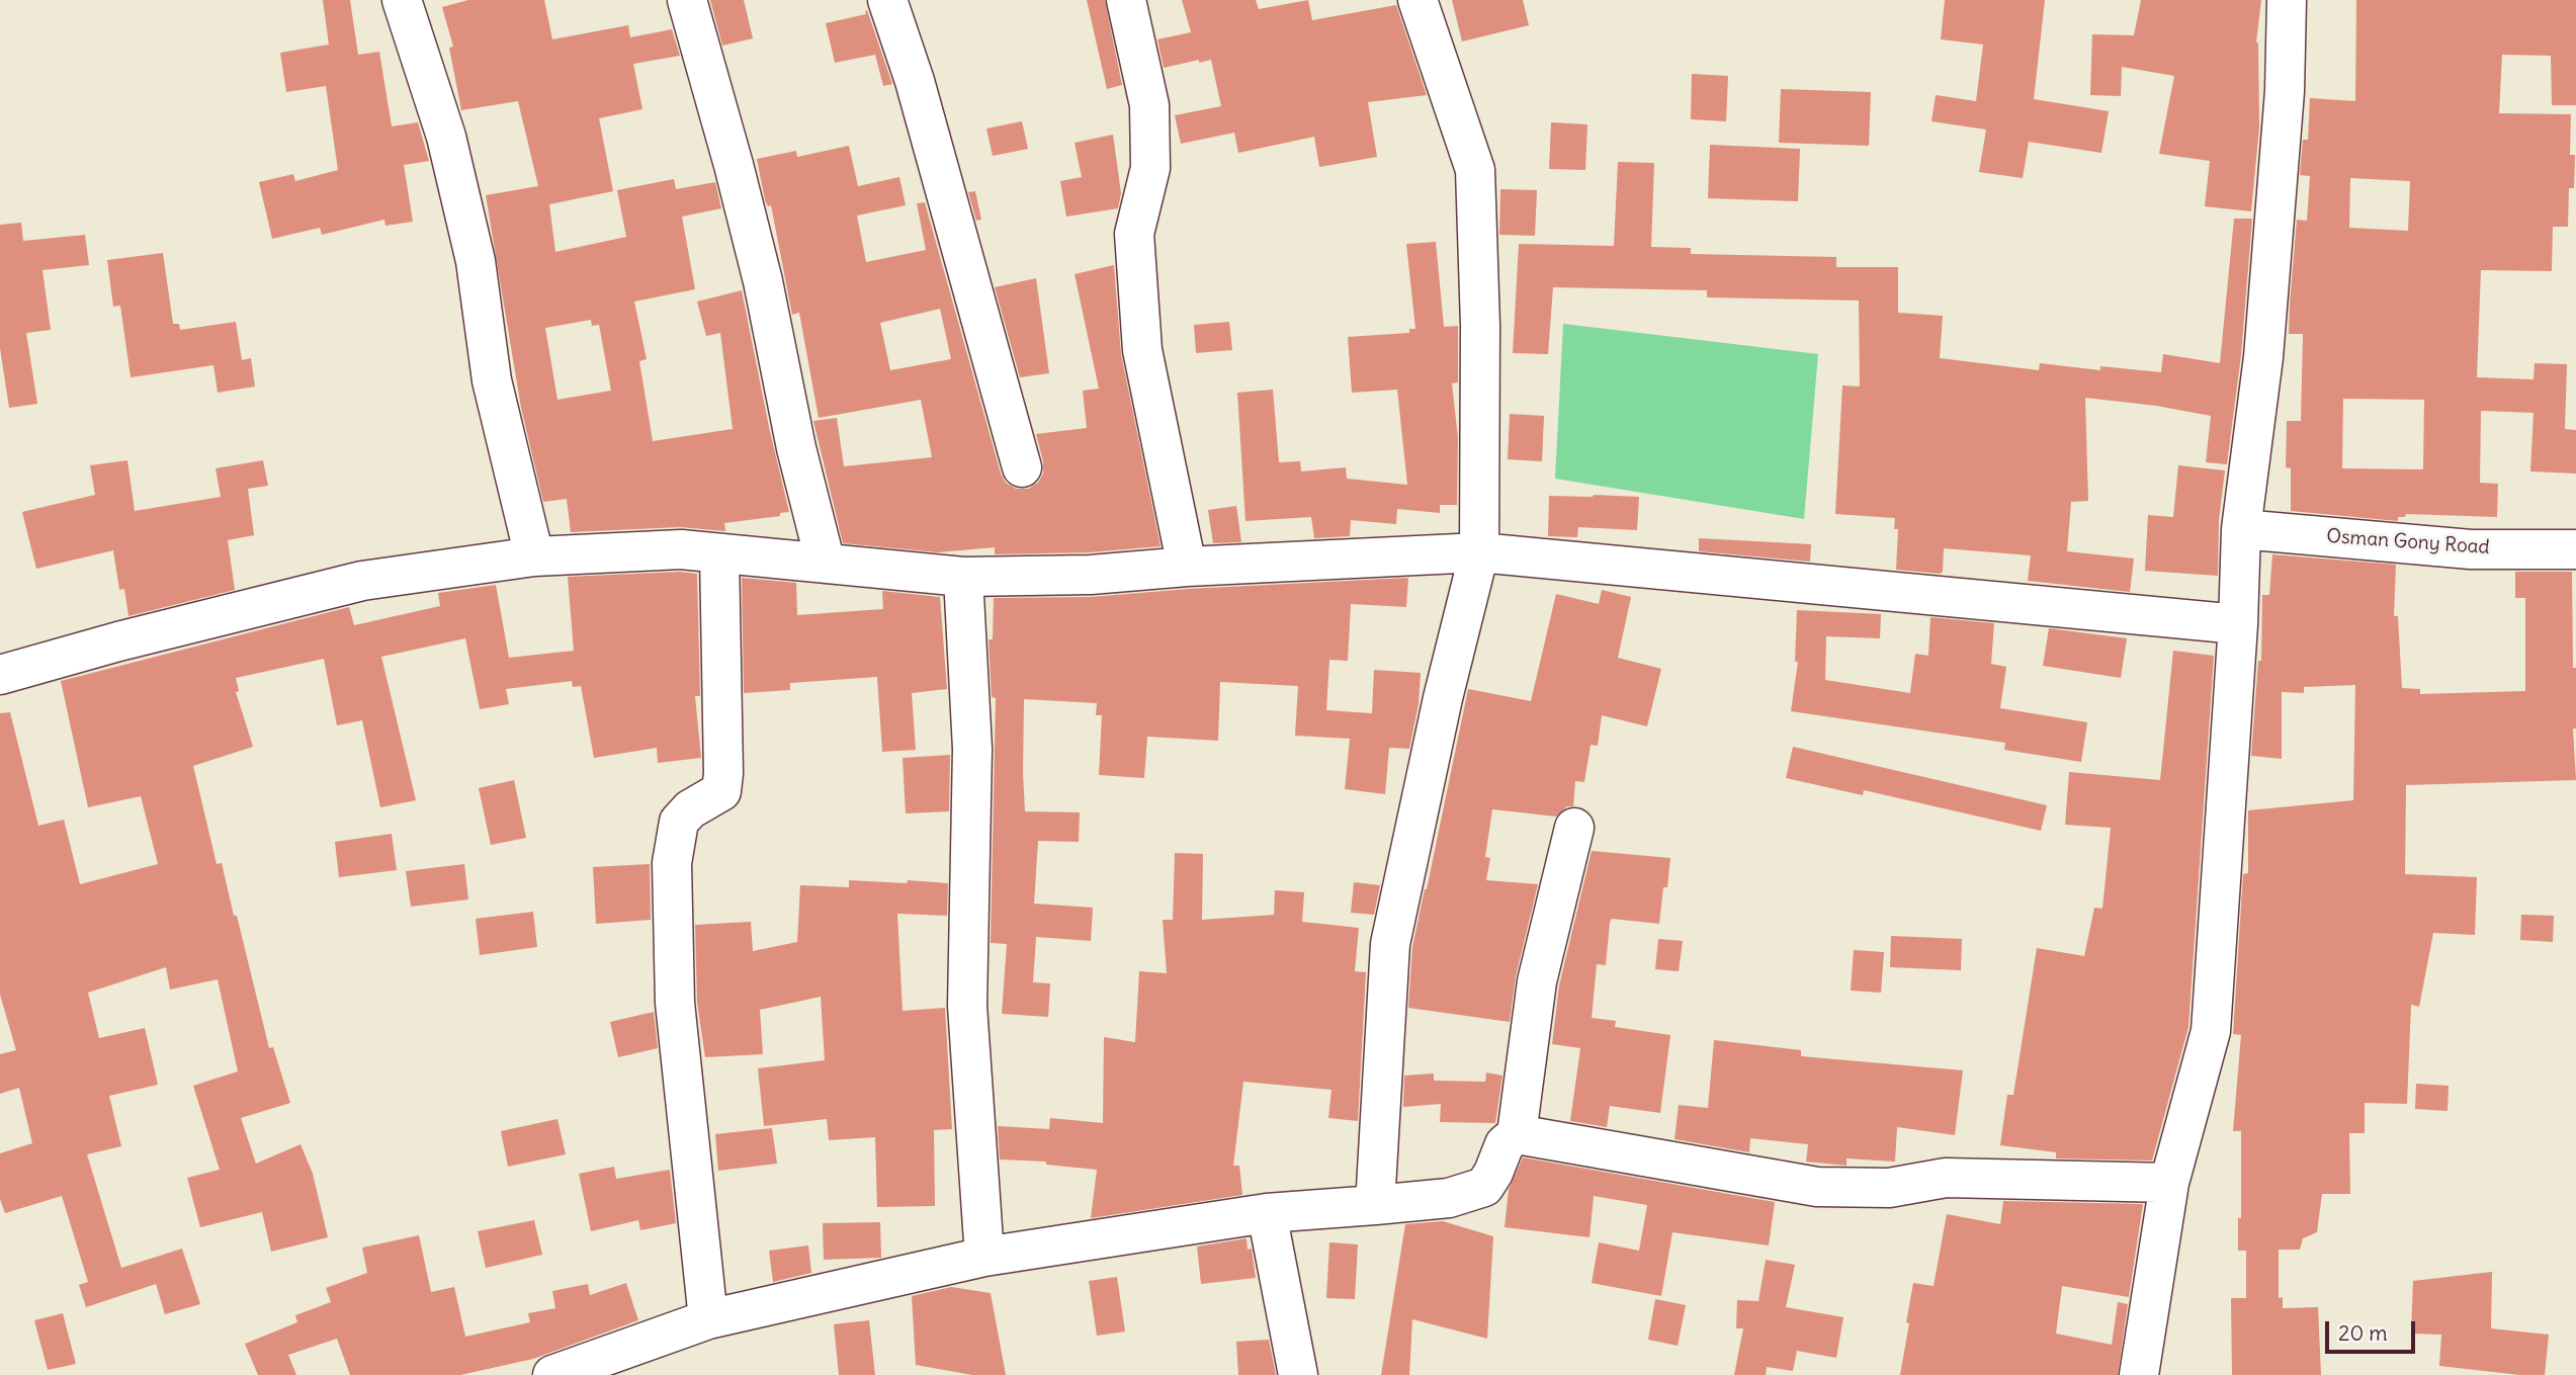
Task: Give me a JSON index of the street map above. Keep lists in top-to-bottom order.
{
  "streets": {
    "street": ["Osman Gony Road"]
  },
  "scale_bar": "20 m"
}
